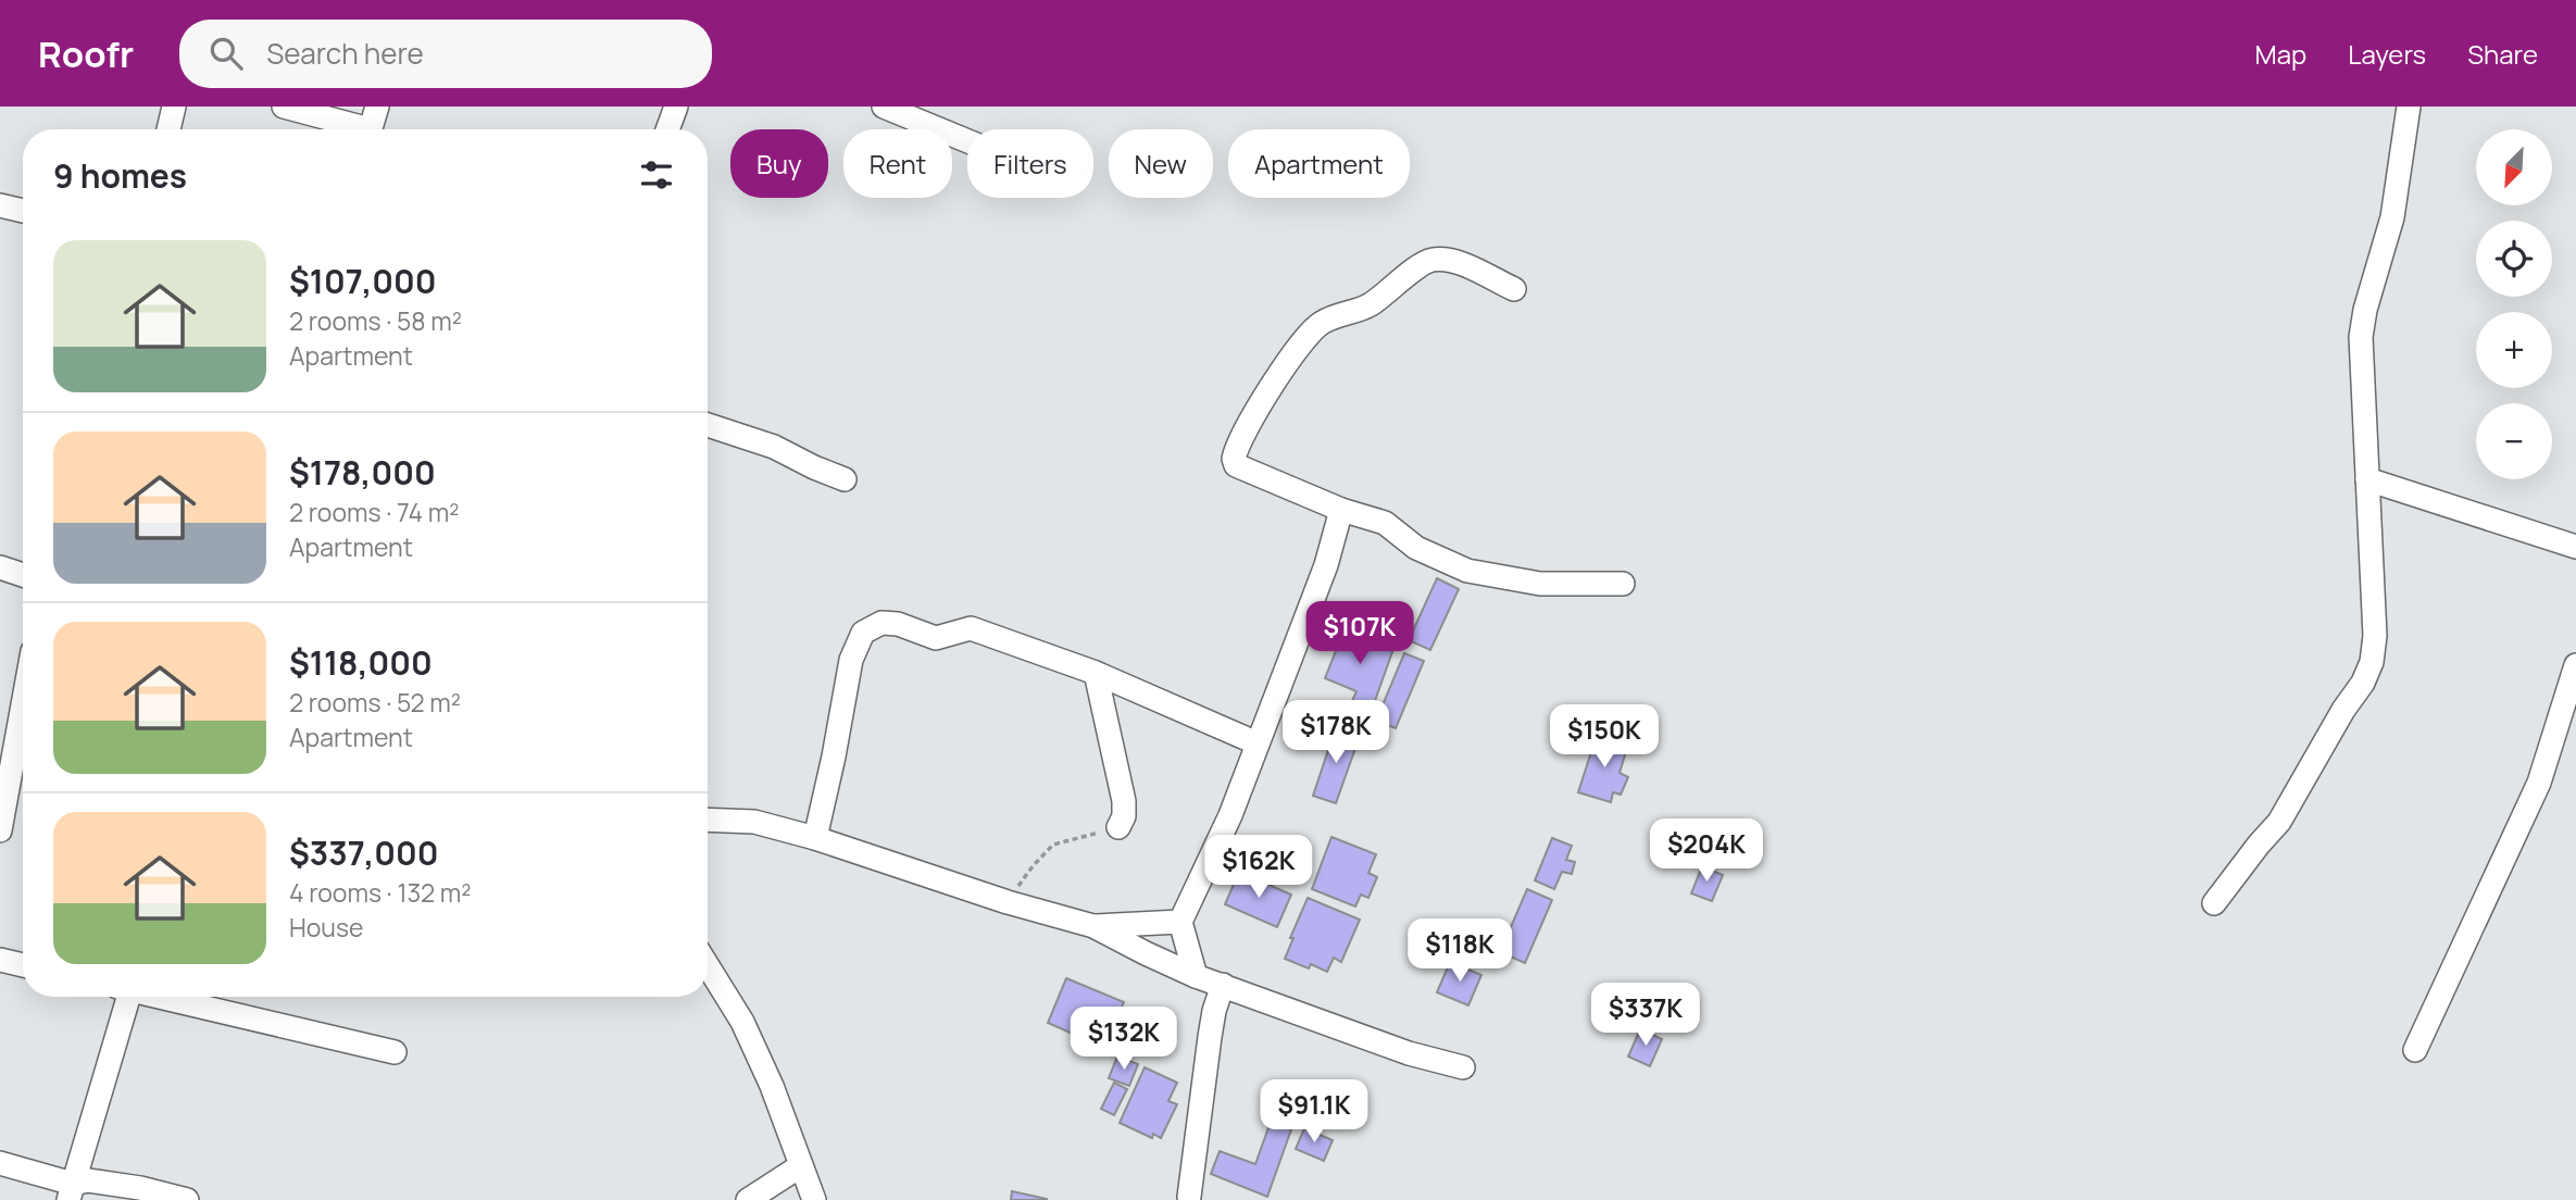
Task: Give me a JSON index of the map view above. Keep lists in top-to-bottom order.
{
  "north": "bottom left",
  "page": {
    "header": "Roofr",
    "search": "Search here",
    "nav": ["Map", "Layers", "Share"],
    "map_buttons": ["+", "−"],
    "chip": [
      "Buy",
      "Rent",
      "Filters",
      "New",
      "Apartment"
    ],
    "heading": "9 homes",
    "list": [
      {
        "name": "$107,000",
        "note": "2 rooms · 58 m² · Apartment"
      },
      {
        "name": "$178,000",
        "note": "2 rooms · 74 m² · Apartment"
      },
      {
        "name": "$118,000",
        "note": "2 rooms · 52 m² · Apartment"
      },
      {
        "name": "$337,000",
        "note": "4 rooms · 132 m² · House"
      }
    ],
    "price": [
      "$107K",
      "$178K",
      "$150K",
      "$204K",
      "$162K",
      "$118K",
      "$337K",
      "$132K",
      "$91.1K"
    ]
  }
}
